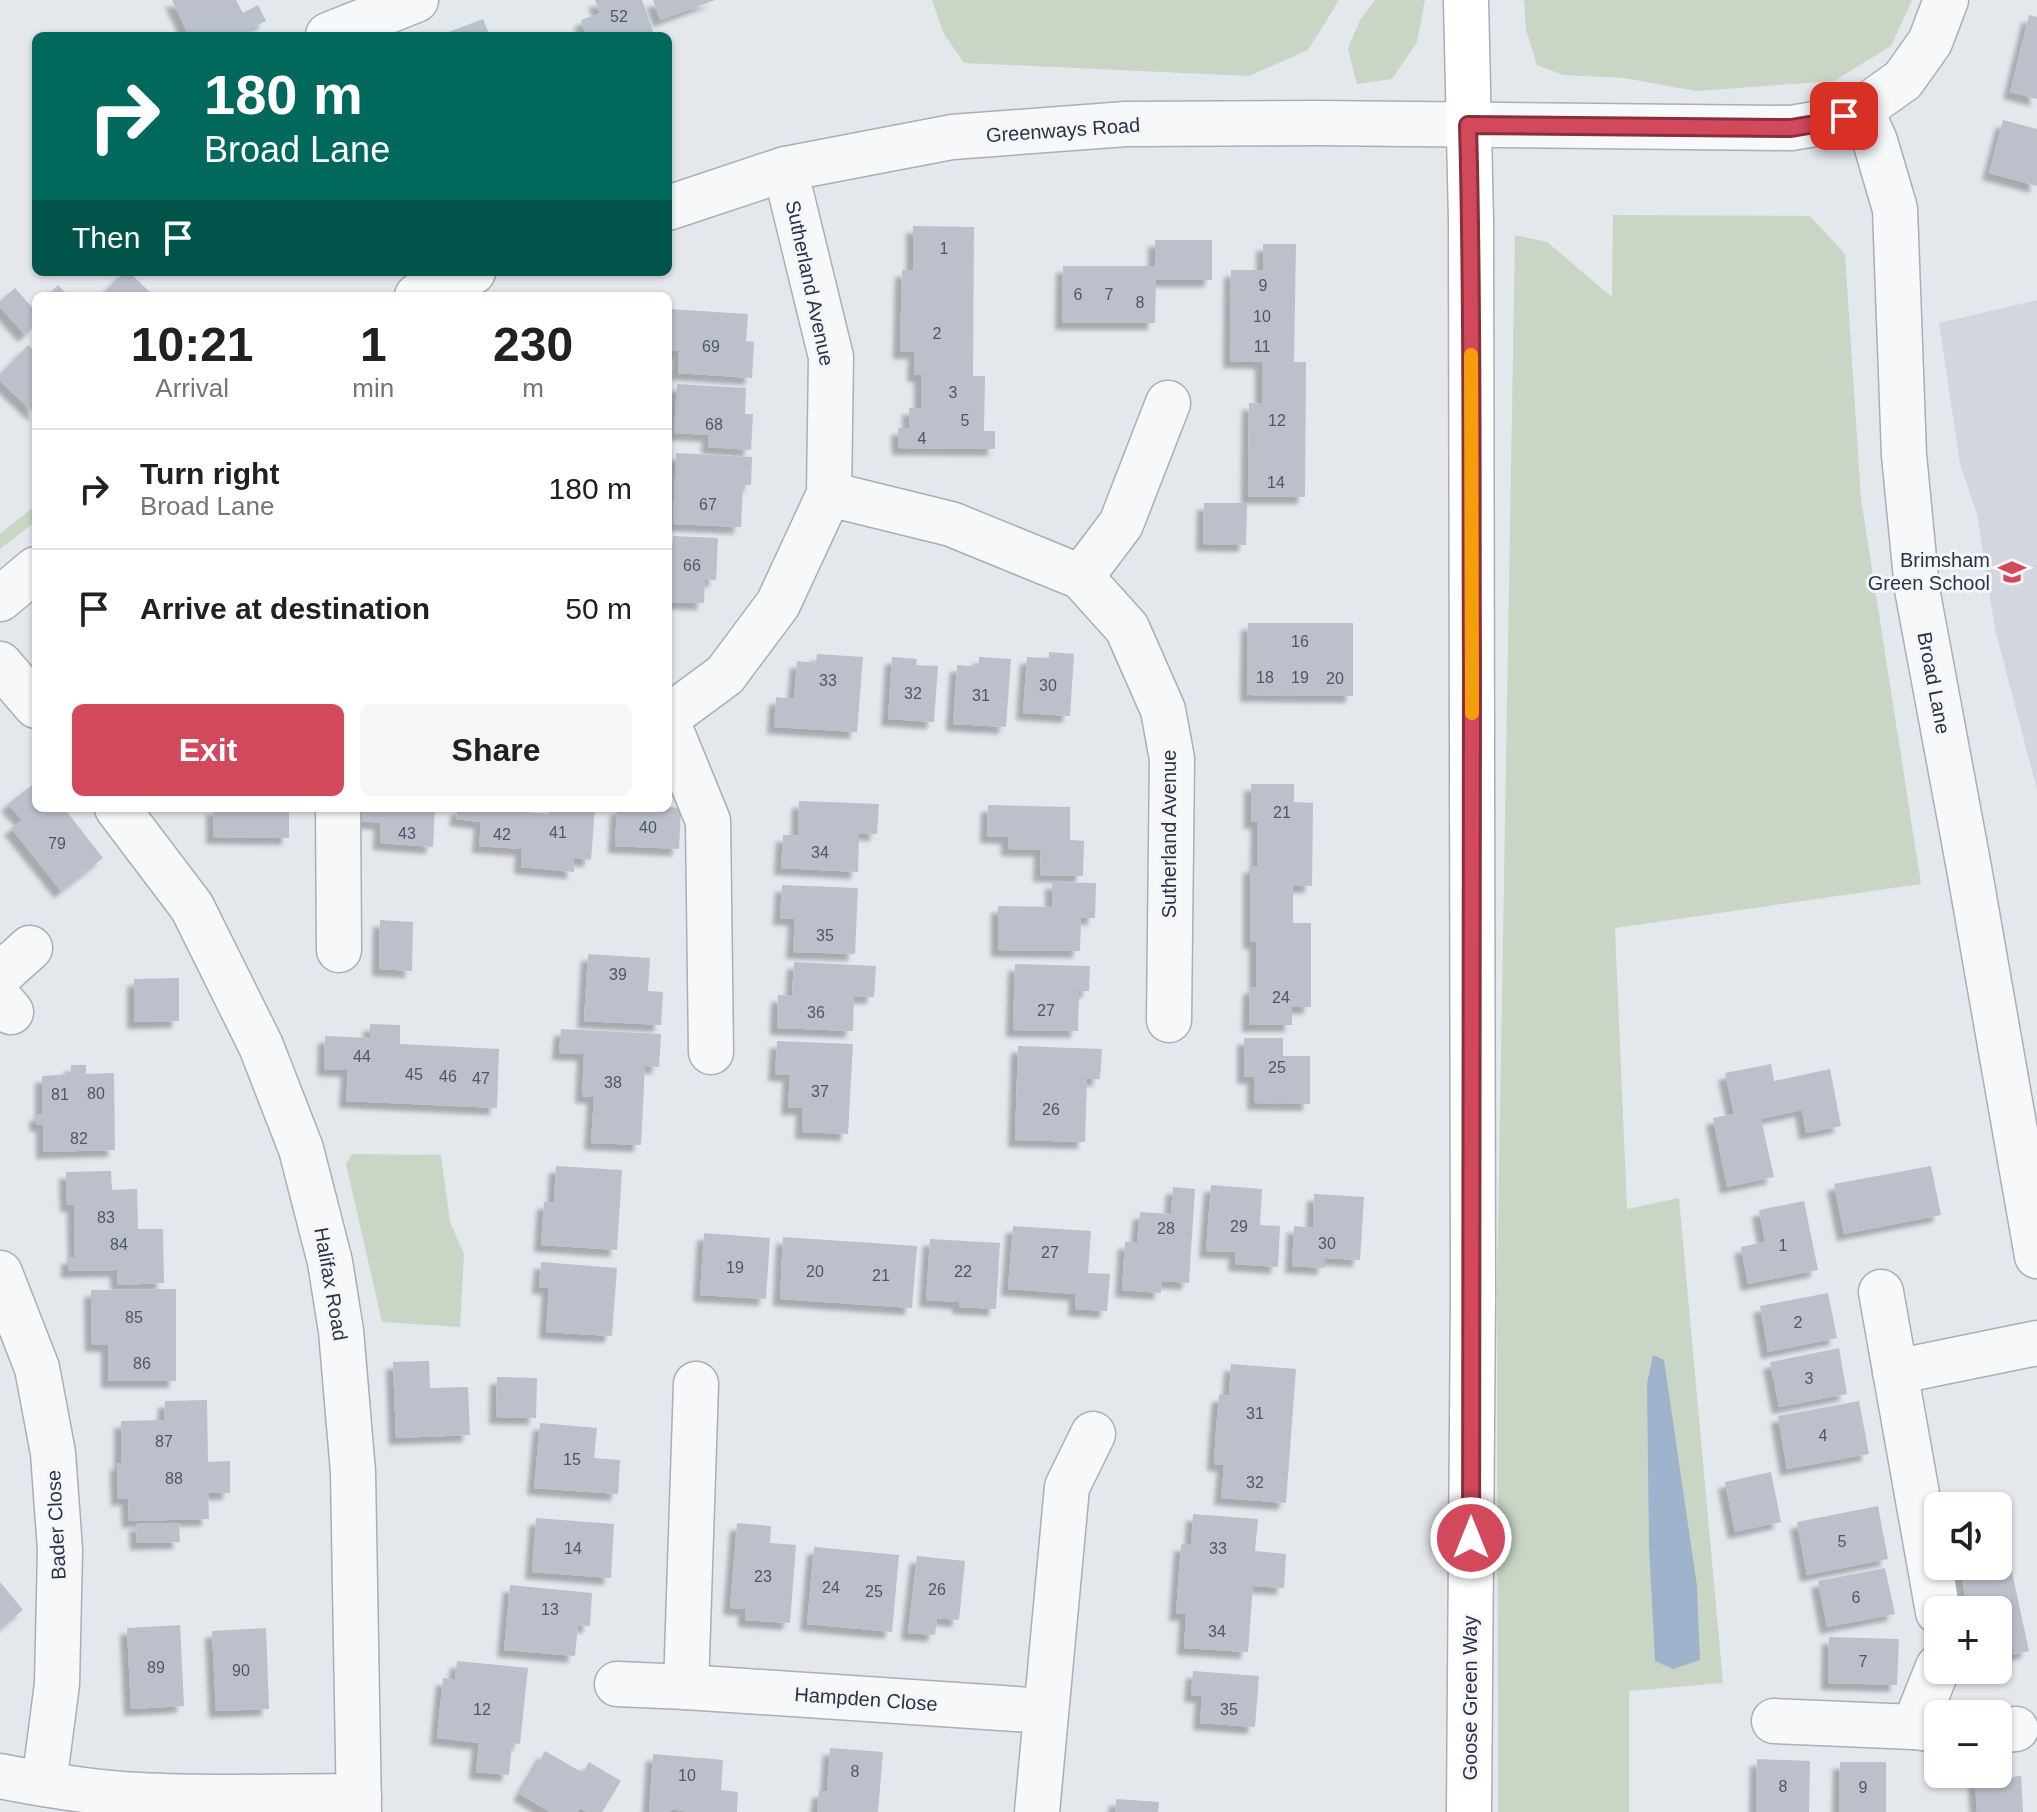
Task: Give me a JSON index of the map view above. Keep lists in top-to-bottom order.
{
  "streets": {
    "main road": ["Goose Green Way"],
    "street": [
      "Greenways Road",
      "Sutherland Avenue",
      "Broad Lane",
      "Halifax Road",
      "Bader Close",
      "Hampden Close"
    ]
  },
  "crossings": [
    ["Greenways Road", "Sutherland Avenue"],
    ["Greenways Road", "Goose Green Way"]
  ],
  "places": {
    "school or university": ["Brimsham Green School"]
  },
  "house_numbers": [
    "52",
    "1",
    "9",
    "6",
    "7",
    "8",
    "10",
    "2",
    "69",
    "11",
    "3",
    "5",
    "12",
    "68",
    "4",
    "14",
    "67",
    "66",
    "16",
    "18",
    "19",
    "20",
    "33",
    "30",
    "32",
    "31",
    "21",
    "40",
    "41",
    "43",
    "42",
    "79",
    "34",
    "35",
    "39",
    "24",
    "27",
    "36",
    "44",
    "25",
    "45",
    "46",
    "47",
    "38",
    "37",
    "80",
    "81",
    "26",
    "82",
    "83",
    "29",
    "28",
    "30",
    "84",
    "1",
    "27",
    "19",
    "20",
    "22",
    "21",
    "85",
    "2",
    "86",
    "3",
    "31",
    "4",
    "87",
    "15",
    "88",
    "32",
    "5",
    "14",
    "33",
    "23",
    "24",
    "26",
    "25",
    "6",
    "13",
    "34",
    "7",
    "89",
    "90",
    "12",
    "35",
    "8",
    "10",
    "8",
    "9"
  ],
  "page": {
    "turn": ["180 m", "Broad Lane"],
    "then": "Then",
    "eta": [
      "10:21",
      "Arrival",
      "1",
      "min",
      "230",
      "m"
    ],
    "list": [
      {
        "name": "Turn right",
        "note": "Broad Lane",
        "value": "180 m"
      },
      {
        "name": "Arrive at destination",
        "value": "50 m"
      }
    ],
    "buttons": ["Exit", "Share"],
    "map_buttons": ["+", "−"]
  }
}
